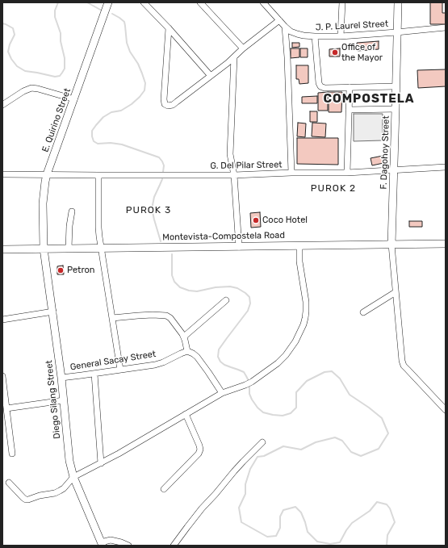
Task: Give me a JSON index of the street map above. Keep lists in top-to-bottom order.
{
  "streets": {
    "main road": [
      "E. Quirino Street",
      "F. Dagohoy Street",
      "Montevista-Compostela Road",
      "Diego Silang Street"
    ],
    "street": ["J. P. Laurel Street", "G. Del Pilar Street", "General Sacay Street"]
  },
  "crossings": [
    ["J. P. Laurel Street", "F. Dagohoy Street"],
    ["E. Quirino Street", "G. Del Pilar Street"],
    ["E. Quirino Street", "Montevista-Compostela Road"],
    ["E. Quirino Street", "Diego Silang Street"],
    ["F. Dagohoy Street", "G. Del Pilar Street"],
    ["F. Dagohoy Street", "Montevista-Compostela Road"],
    ["Montevista-Compostela Road", "Diego Silang Street"],
    ["General Sacay Street", "Diego Silang Street"]
  ],
  "districts": ["COMPOSTELA", "PUROK 2", "PUROK 3"],
  "places": ["Office of the Mayor", "Coco Hotel", "Petron"]
}
